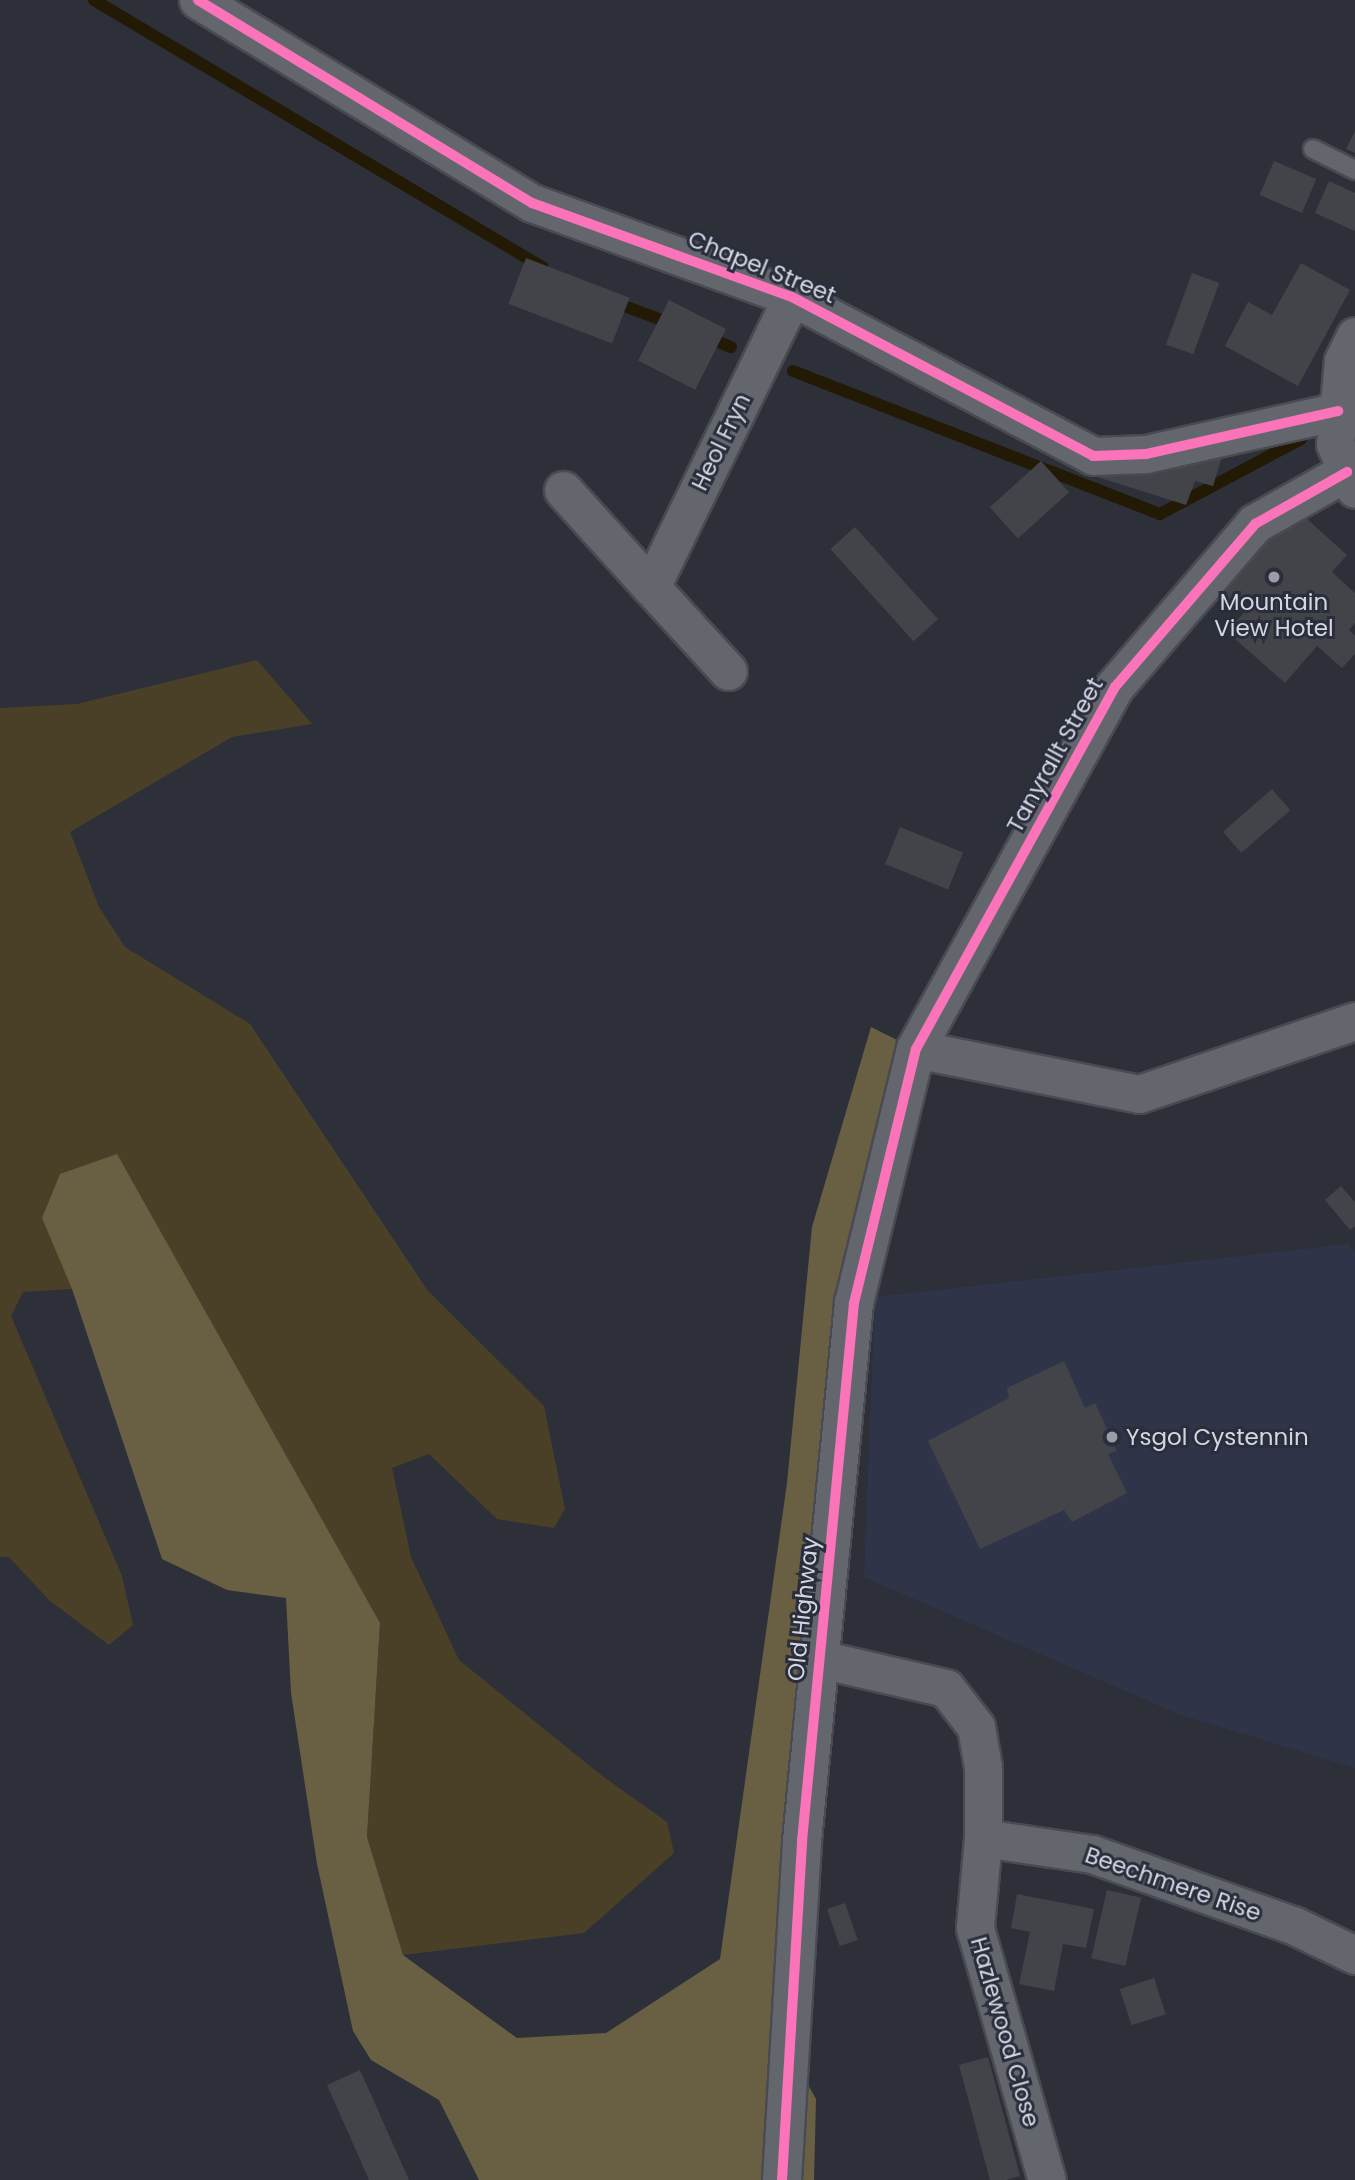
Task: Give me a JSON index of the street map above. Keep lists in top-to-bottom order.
{
  "streets": {
    "street": [
      "Chapel Street",
      "Heol Fryn",
      "Tanyrallt Street",
      "Old Highway",
      "Beechmere Rise",
      "Hazlewood Close"
    ]
  },
  "crossings": [
    ["Chapel Street", "Heol Fryn"],
    ["Tanyrallt Street", "Old Highway"],
    ["Old Highway", "Hazlewood Close"],
    ["Beechmere Rise", "Hazlewood Close"]
  ],
  "places": ["Mountain View Hotel", "Ysgol Cystennin"]
}
